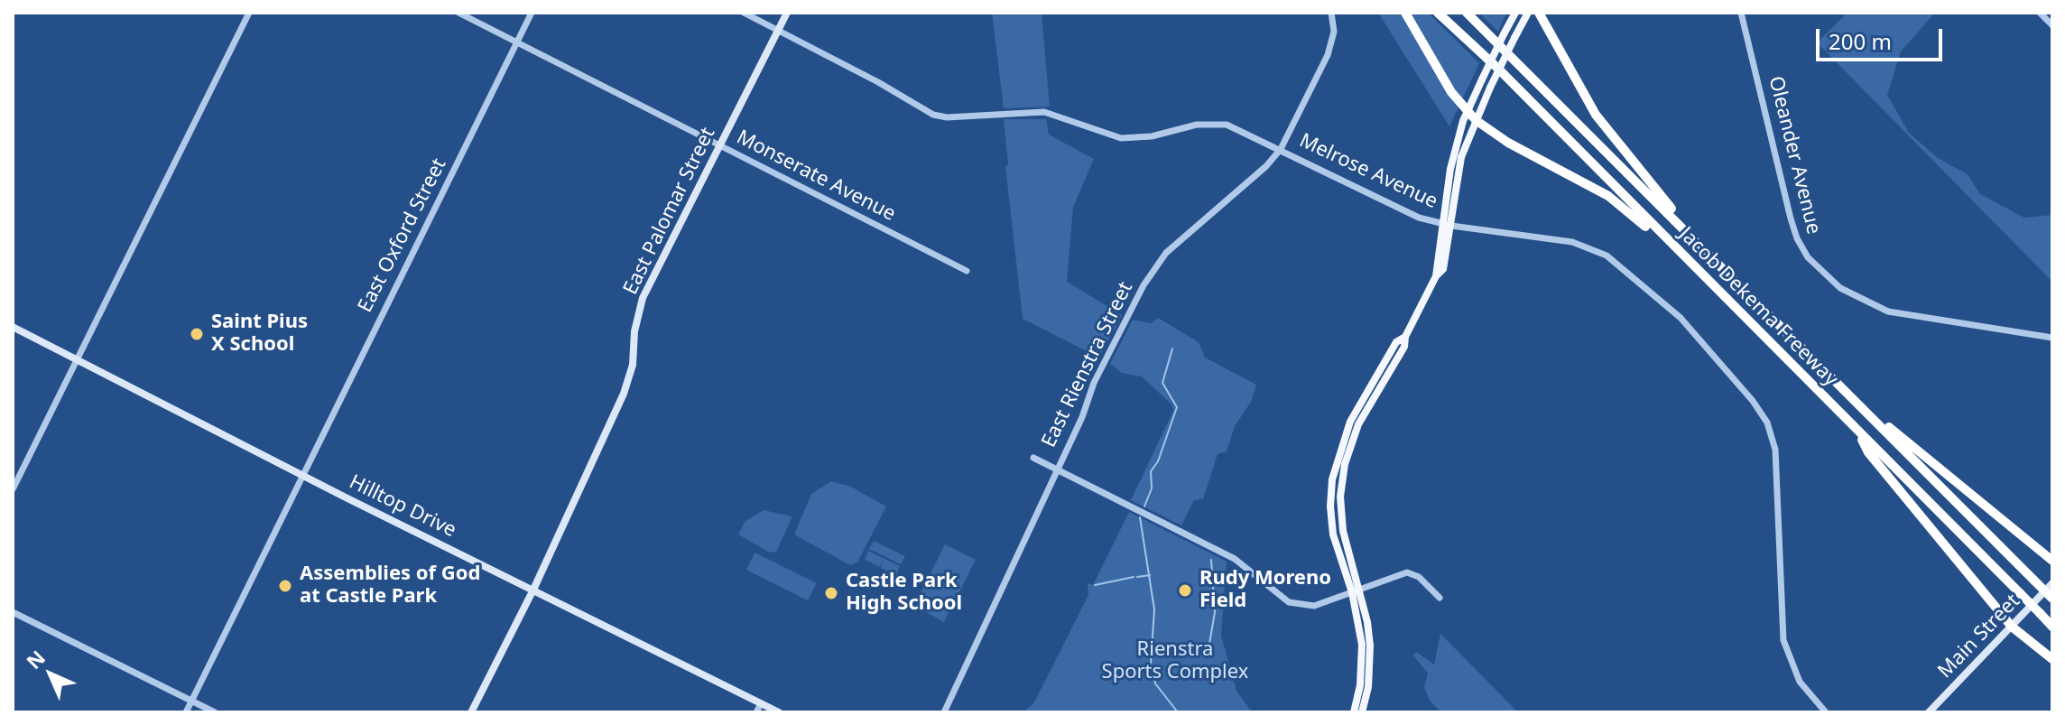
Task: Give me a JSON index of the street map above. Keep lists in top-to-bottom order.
{
  "streets": {
    "highway": ["Jacob Dekema Freeway"],
    "main road": ["East Palomar Street", "Hilltop Drive", "Main Street"],
    "street": [
      "Oleander Avenue",
      "Melrose Avenue",
      "Monserate Avenue",
      "East Oxford Street",
      "East Rienstra Street"
    ]
  },
  "crossings": [
    ["Melrose Avenue", "East Palomar Street"],
    ["Melrose Avenue", "East Rienstra Street"],
    ["Monserate Avenue", "East Palomar Street"],
    ["Monserate Avenue", "East Oxford Street"],
    ["East Palomar Street", "Hilltop Drive"],
    ["East Oxford Street", "Hilltop Drive"]
  ],
  "parks": ["Rienstra Sports Complex"],
  "places": [
    "Saint Pius X School",
    "Assemblies of God at Castle Park",
    "Rudy Moreno Field",
    "Castle Park High School"
  ],
  "scale_bar": "200 m",
  "north": "top left"
}
